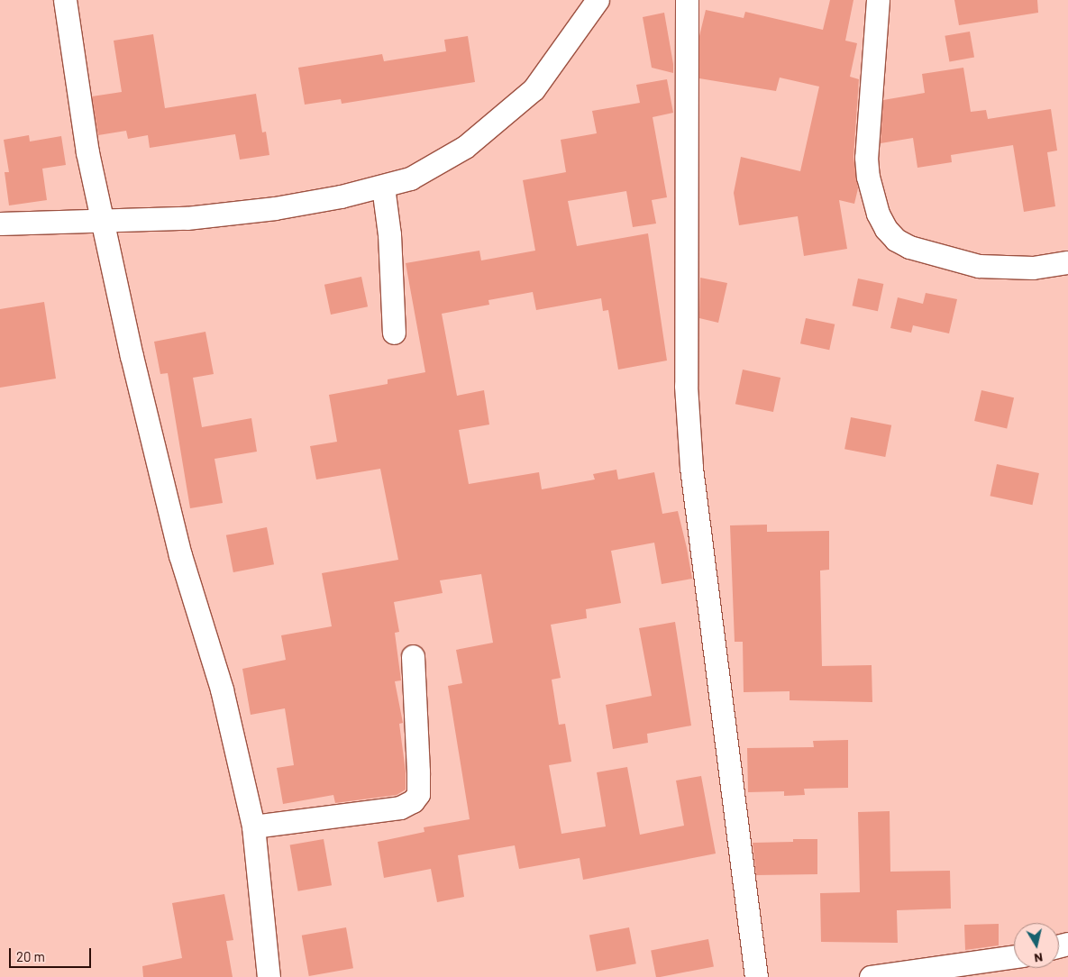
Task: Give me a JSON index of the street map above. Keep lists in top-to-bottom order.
{
  "scale_bar": "20 m",
  "north": "bottom"
}
